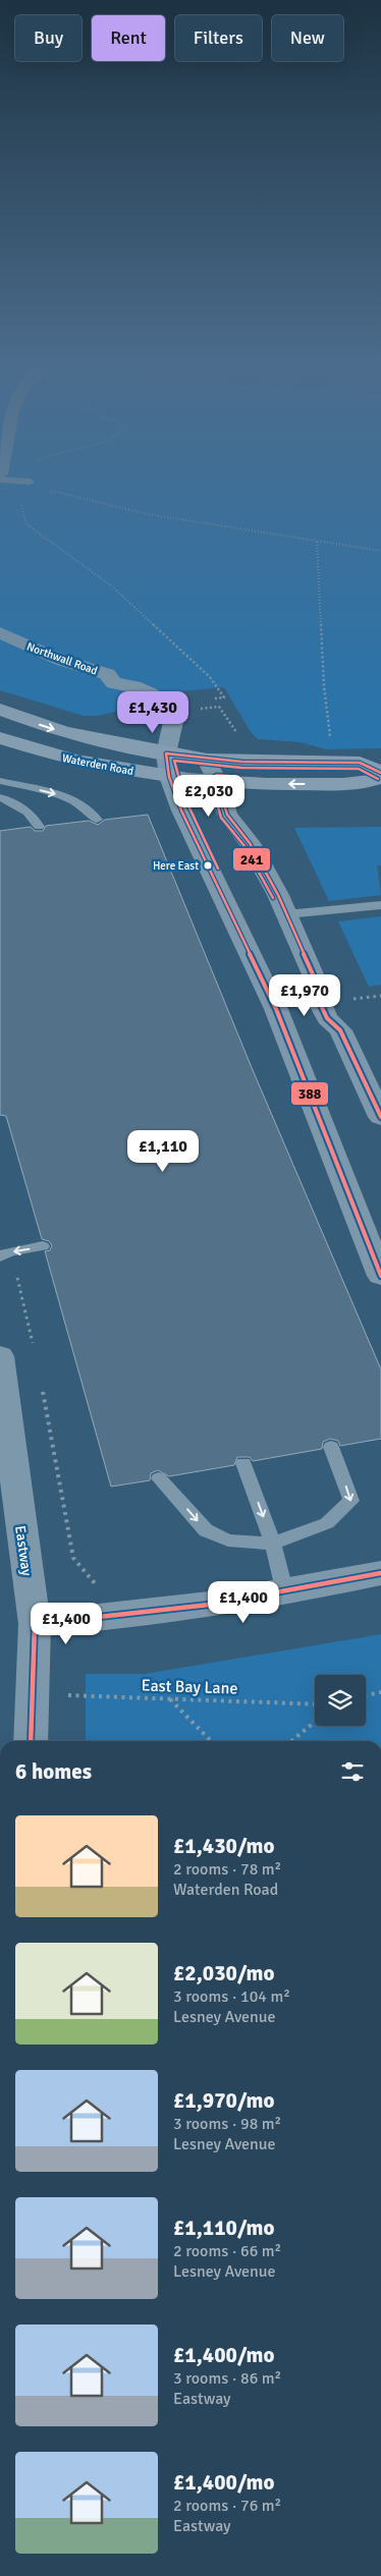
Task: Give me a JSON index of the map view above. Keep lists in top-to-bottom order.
{
  "streets": {
    "main road": ["Eastway"],
    "street": ["Northwall Road", "Waterden Road"],
    "path": ["East Bay Lane"]
  },
  "crossings": [
    ["Northwall Road", "Waterden Road"]
  ],
  "places": ["Here East"],
  "lines": ["transit line 388", "transit line 241"],
  "page": {
    "chip": [
      "Buy",
      "Rent",
      "Filters",
      "New"
    ],
    "price": [
      "£1,430",
      "£2,030",
      "£1,970",
      "£1,110",
      "£1,400",
      "£1,400"
    ],
    "heading": "6 homes",
    "list": [
      {
        "name": "£1,430/mo",
        "note": "2 rooms · 78 m² · Waterden Road"
      },
      {
        "name": "£2,030/mo",
        "note": "3 rooms · 104 m² · Lesney Avenue"
      },
      {
        "name": "£1,970/mo",
        "note": "3 rooms · 98 m² · Lesney Avenue"
      },
      {
        "name": "£1,110/mo",
        "note": "2 rooms · 66 m² · Lesney Avenue"
      },
      {
        "name": "£1,400/mo",
        "note": "3 rooms · 86 m² · Eastway"
      },
      {
        "name": "£1,400/mo",
        "note": "2 rooms · 76 m² · Eastway"
      }
    ]
  }
}
